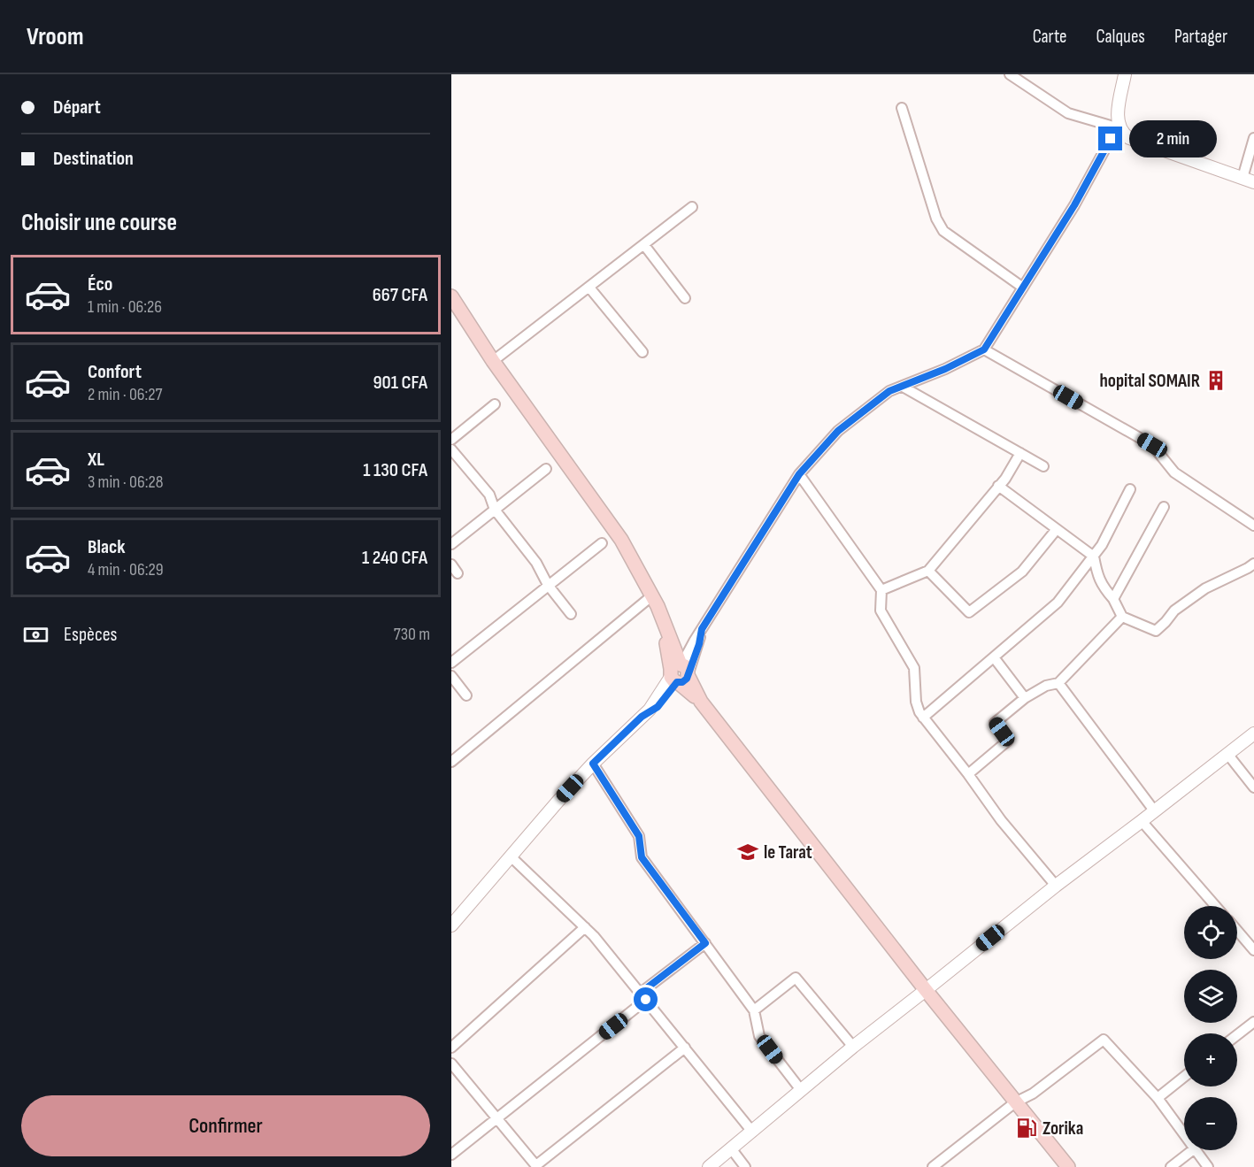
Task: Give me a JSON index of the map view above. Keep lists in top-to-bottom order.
{
  "places": {
    "building": ["hopital SOMAIR"],
    "school or university": ["le Tarat"],
    "fuel station": ["Zorika"]
  },
  "page": {
    "header": "Vroom",
    "nav": ["Carte", "Calques", "Partager"],
    "banner": ["Départ", "Destination"],
    "bubble": "2 min",
    "heading": "Choisir une course",
    "list": [
      {
        "name": "Éco",
        "note": "1 min · 06:26",
        "value": "667 CFA"
      },
      {
        "name": "Confort",
        "note": "2 min · 06:27",
        "value": "901 CFA"
      },
      {
        "name": "XL",
        "note": "3 min · 06:28",
        "value": "1 130 CFA"
      },
      {
        "name": "Black",
        "note": "4 min · 06:29",
        "value": "1 240 CFA"
      }
    ],
    "pay": ["Espèces", "730 m"],
    "map_buttons": ["+", "−"],
    "buttons": "Confirmer"
  }
}
